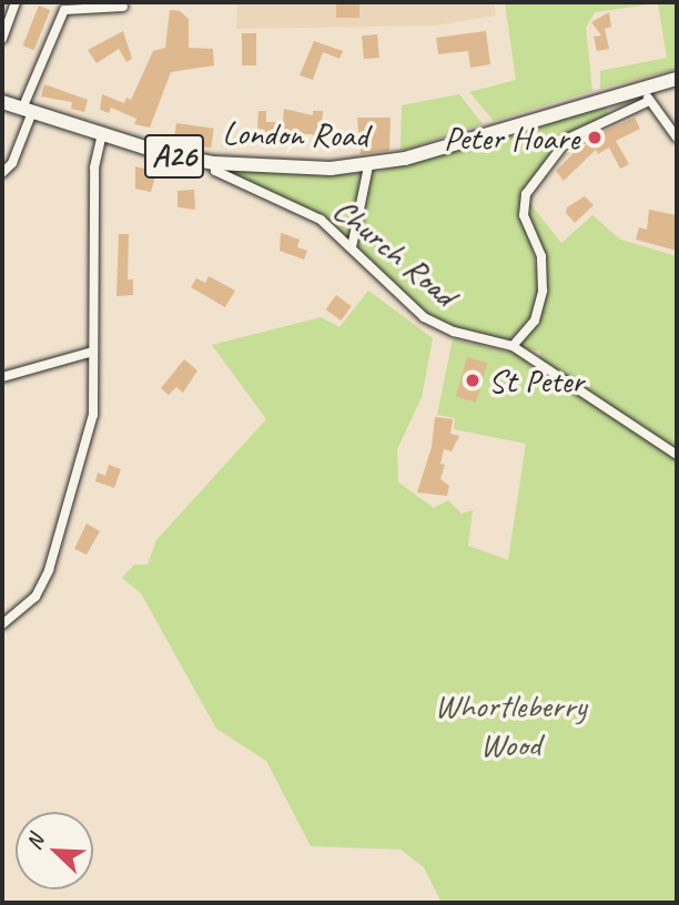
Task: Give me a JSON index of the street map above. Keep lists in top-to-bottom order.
{
  "streets": {
    "highway": ["London Road", "A26"],
    "street": ["Church Road"]
  },
  "crossings": [
    ["London Road", "Church Road"]
  ],
  "parks": ["Whortleberry Wood"],
  "places": ["Peter Hoare", "St Peter"],
  "north": "top left"
}
